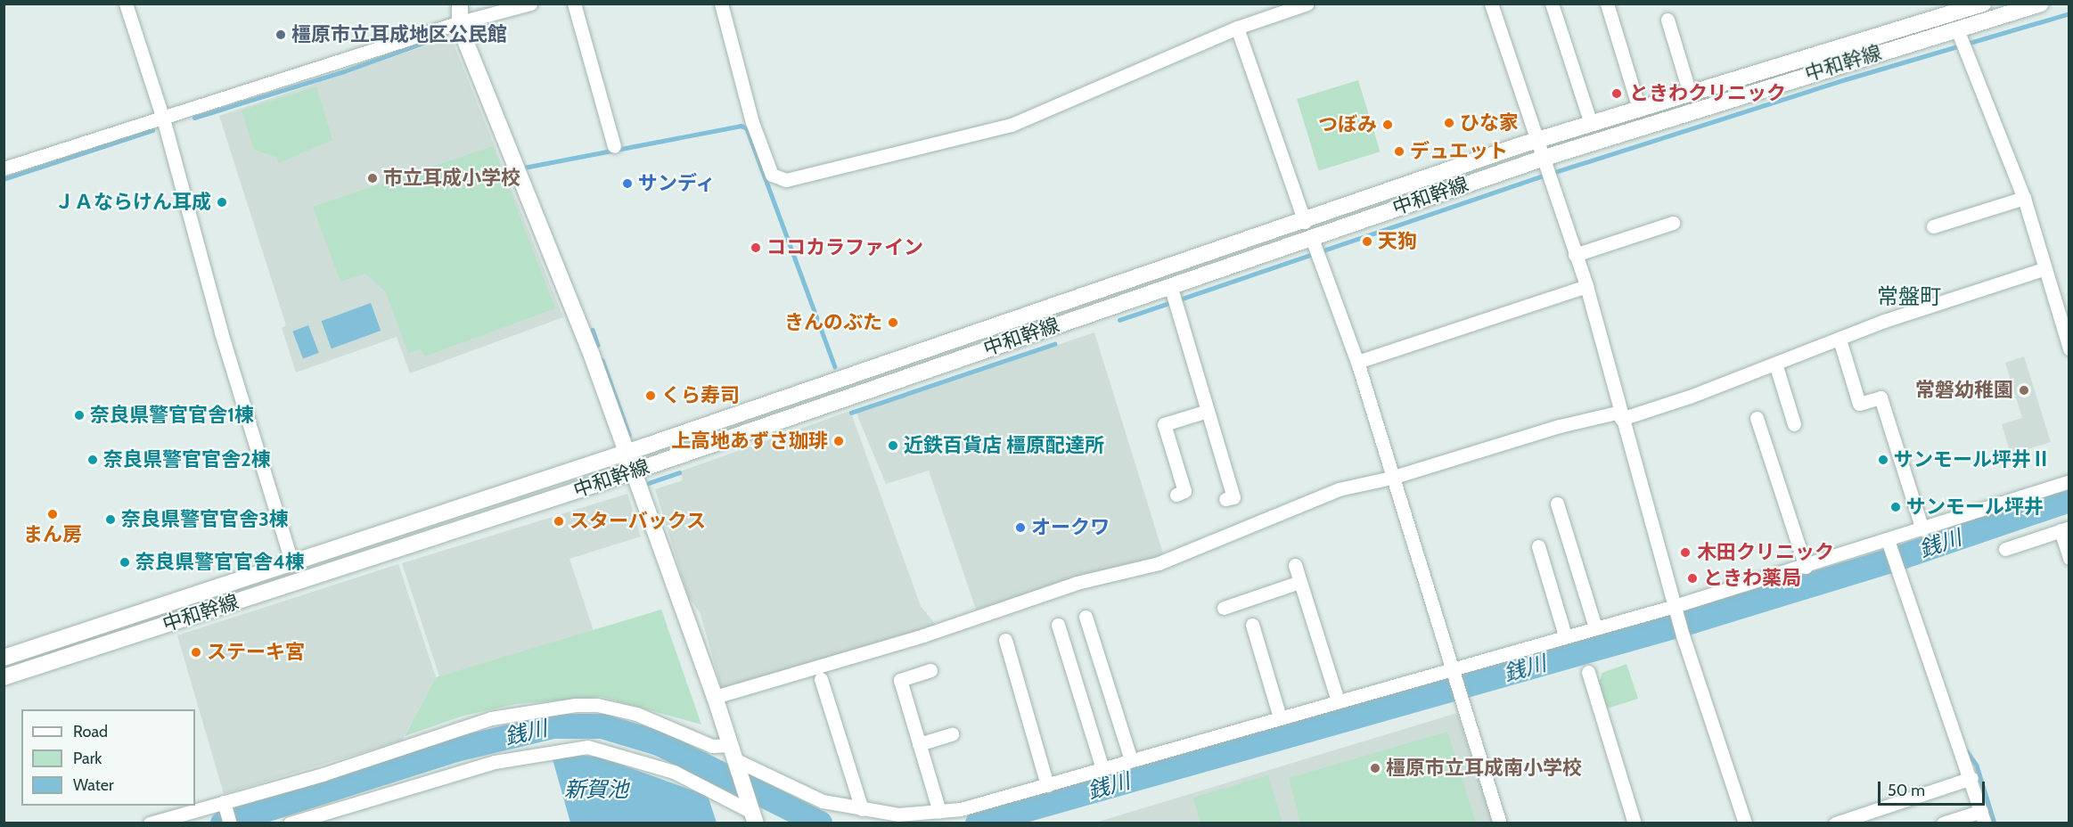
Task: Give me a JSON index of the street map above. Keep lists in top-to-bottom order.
{
  "streets": {
    "main road": ["中和幹線"]
  },
  "districts": ["常盤町"],
  "water": ["銭川", "新賀池"],
  "places": [
    "橿原市立耳成地区公民館",
    "ときわクリニック",
    "ひな家",
    "つぼみ",
    "デュエット",
    "市立耳成小学校",
    "サンディ",
    "ＪＡならけん耳成",
    "天狗",
    "ココカラファイン",
    "きんのぶた",
    "常磐幼稚園",
    "くら寿司",
    "奈良県警官官舎1棟",
    "上高地あずさ珈琲",
    "近鉄百貨店 橿原配達所",
    "奈良県警官官舎2棟",
    "サンモール坪井Ⅱ",
    "サンモール坪井",
    "まん房",
    "奈良県警官官舎3棟",
    "スターバックス",
    "オークワ",
    "木田クリニック",
    "奈良県警官官舎4棟",
    "ときわ薬局",
    "ステーキ宮",
    "橿原市立耳成南小学校"
  ],
  "legend": ["Road", "Park", "Water"],
  "scale_bar": "50 m"
}
